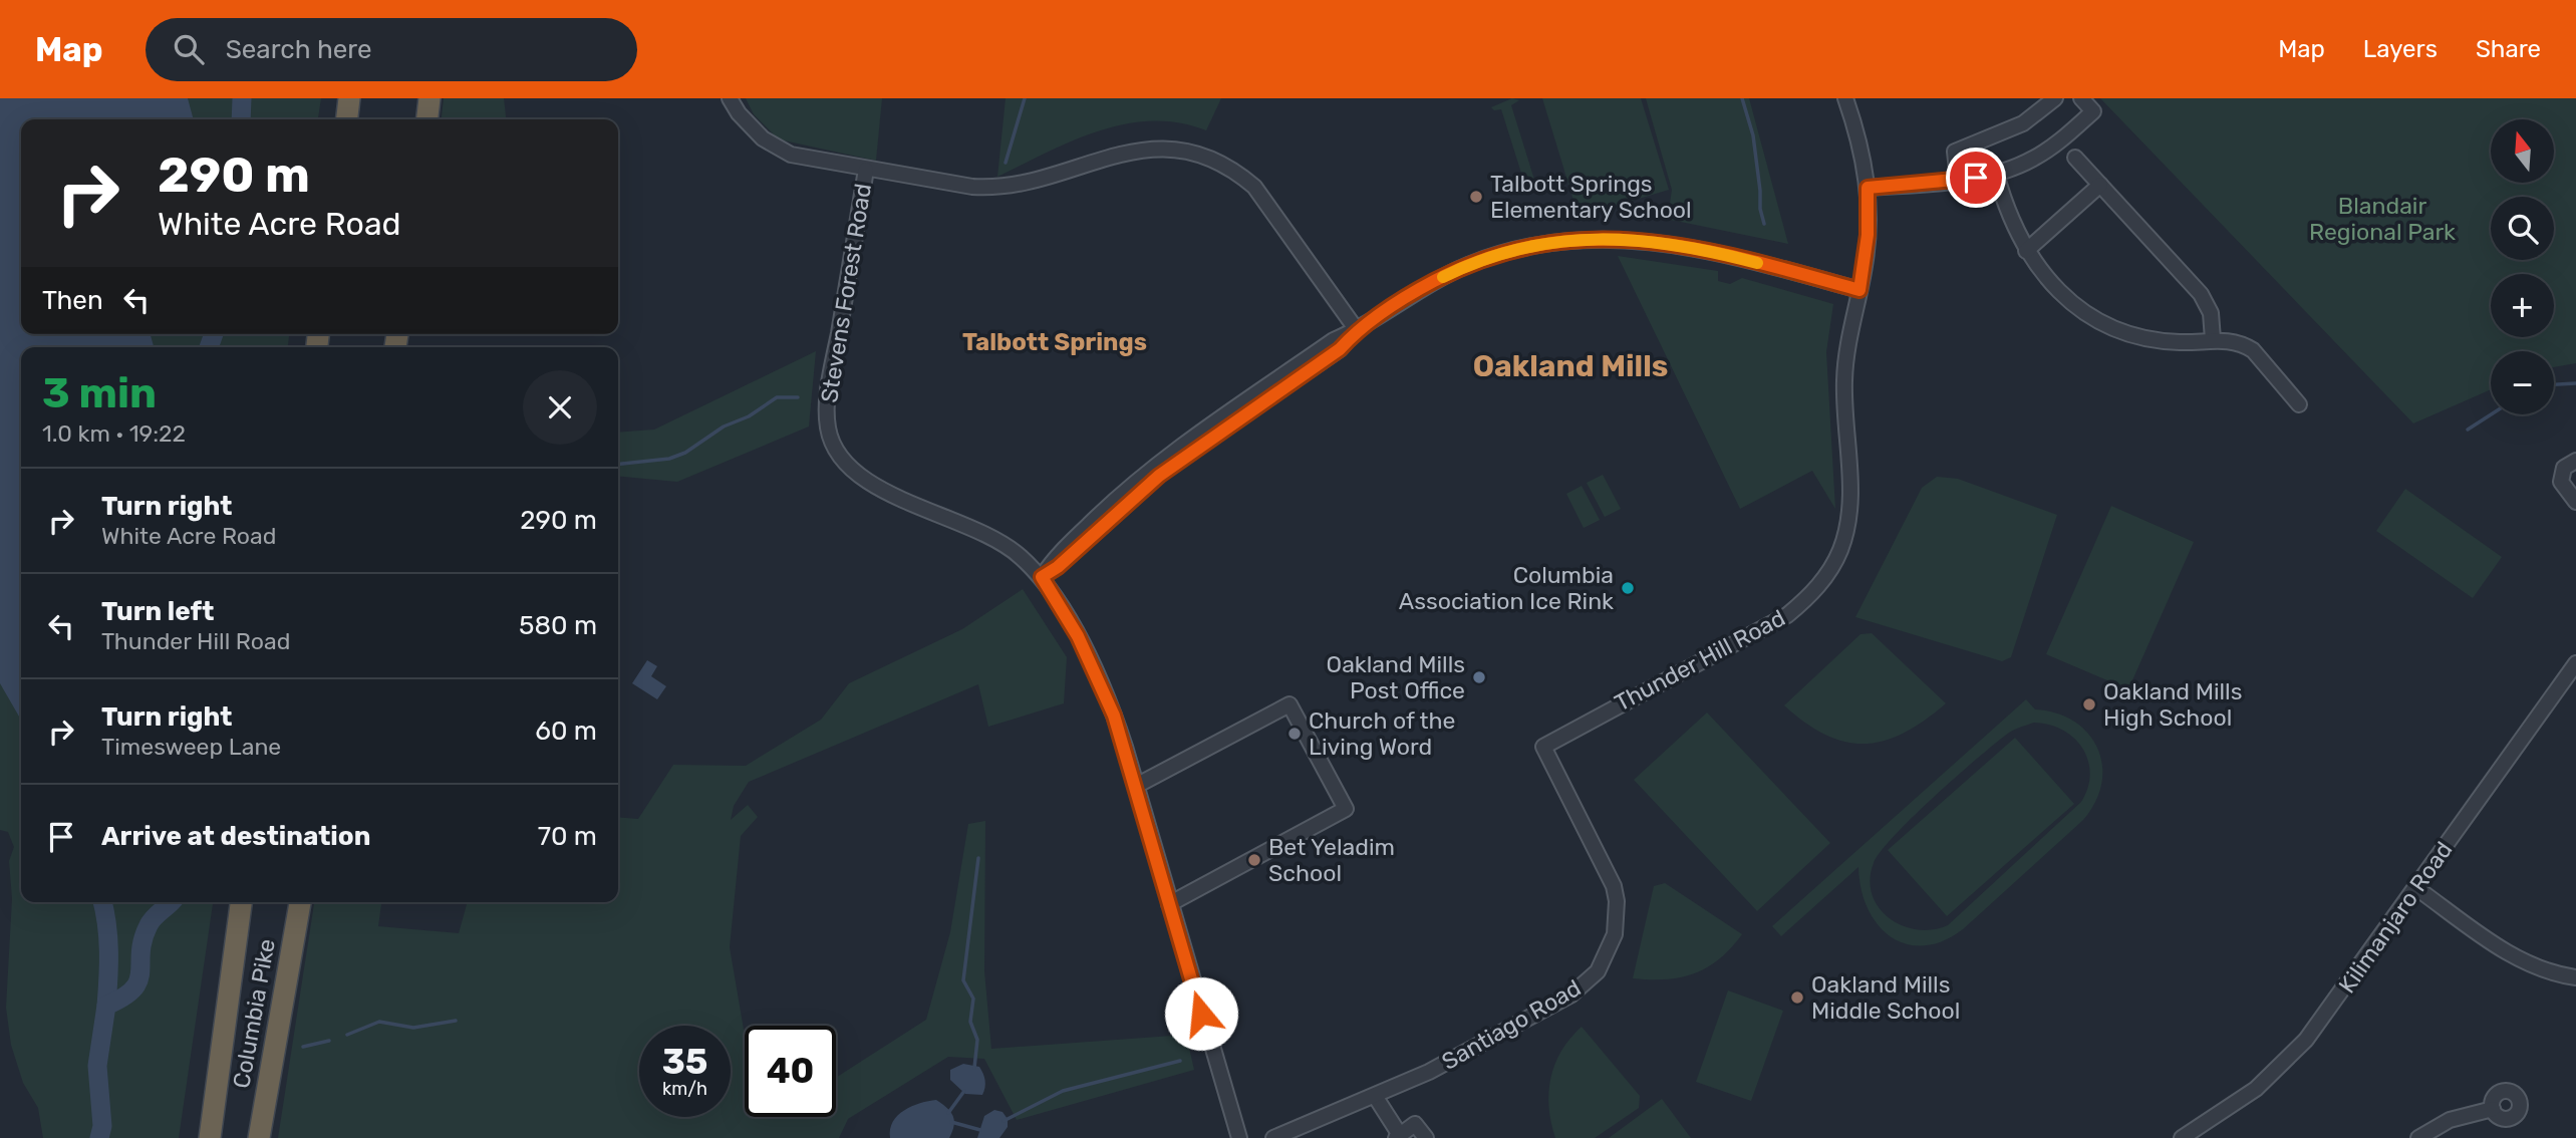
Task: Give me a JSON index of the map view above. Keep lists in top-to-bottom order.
{
  "streets": {
    "highway": ["Columbia Pike"],
    "street": [
      "Stevens Forest Road",
      "Thunder Hill Road",
      "Kilimanjaro Road",
      "Santiago Road"
    ]
  },
  "crossings": [
    ["Thunder Hill Road", "Santiago Road"]
  ],
  "districts": ["Talbott Springs", "Oakland Mills"],
  "parks": ["Blandair Regional Park"],
  "places": [
    "Talbott Springs Elementary School",
    "Columbia Association Ice Rink",
    "Oakland Mills Post Office",
    "Oakland Mills High School",
    "Church of the Living Word",
    "Bet Yeladim School",
    "Oakland Mills Middle School"
  ],
  "north": "top",
  "page": {
    "header": "Map",
    "search": "Search here",
    "nav": ["Map", "Layers", "Share"],
    "map_buttons": ["+", "−"],
    "turn": ["290 m", "White Acre Road"],
    "then": "Then",
    "heading": ["3 min", "1.0 km · 19:22"],
    "list": [
      {
        "name": "Turn right",
        "note": "White Acre Road",
        "value": "290 m"
      },
      {
        "name": "Turn left",
        "note": "Thunder Hill Road",
        "value": "580 m"
      },
      {
        "name": "Turn right",
        "note": "Timesweep Lane",
        "value": "60 m"
      },
      {
        "name": "Arrive at destination",
        "value": "70 m"
      }
    ],
    "speed": "35 km/h",
    "limit": "40"
  }
}
